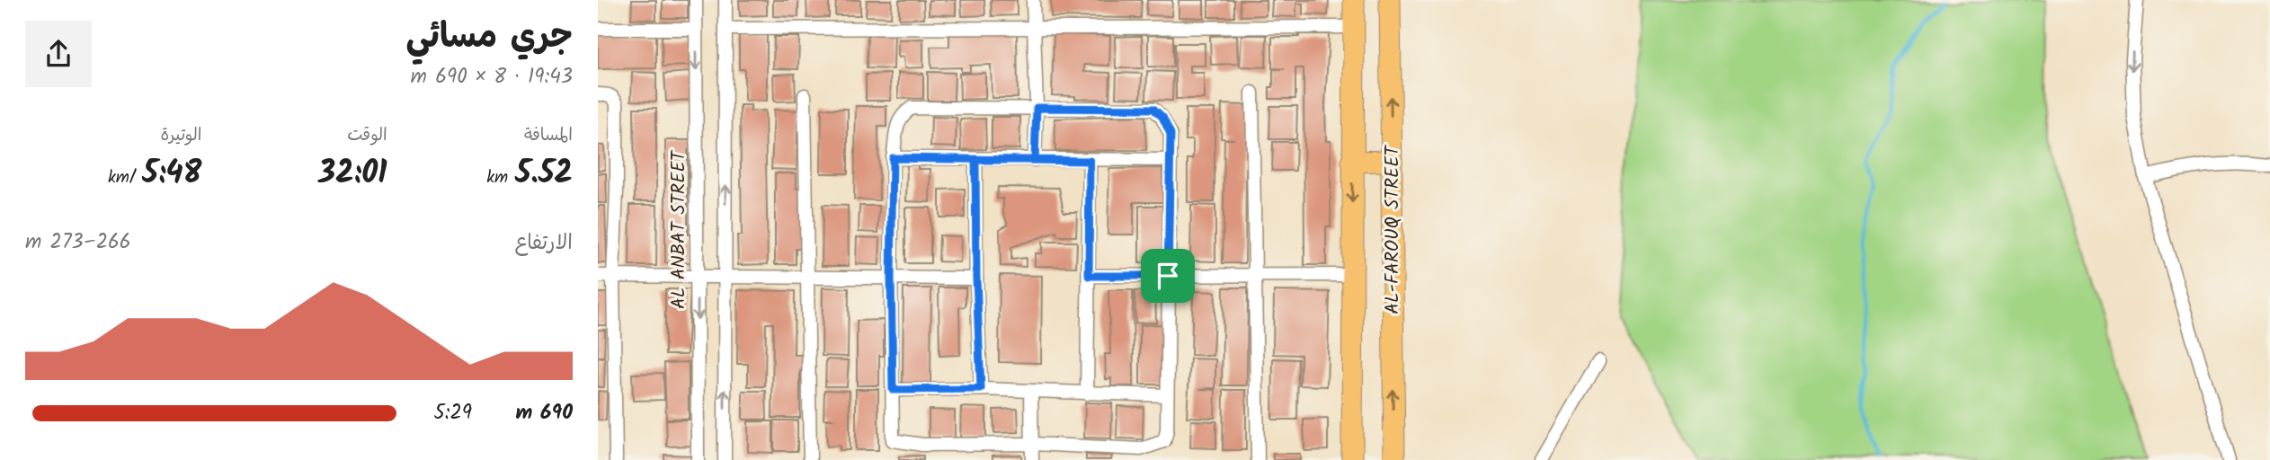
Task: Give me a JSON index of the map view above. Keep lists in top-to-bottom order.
{
  "streets": {
    "main road": ["AL-FAROUQ STREET"],
    "street": ["AL ANBAT STREET"]
  },
  "page": {
    "heading": ["جري مسائي", "19:43 · 8 × 690 m"],
    "stats": [
      ["المسافة", "5.52 km"],
      ["الوقت", "32:01"],
      ["الوتيرة", "5:48 /km"]
    ],
    "chart": ["الارتفاع", "266–273 m"],
    "list": [
      {
        "name": "690 m",
        "note": "5:29"
      }
    ]
  }
}
